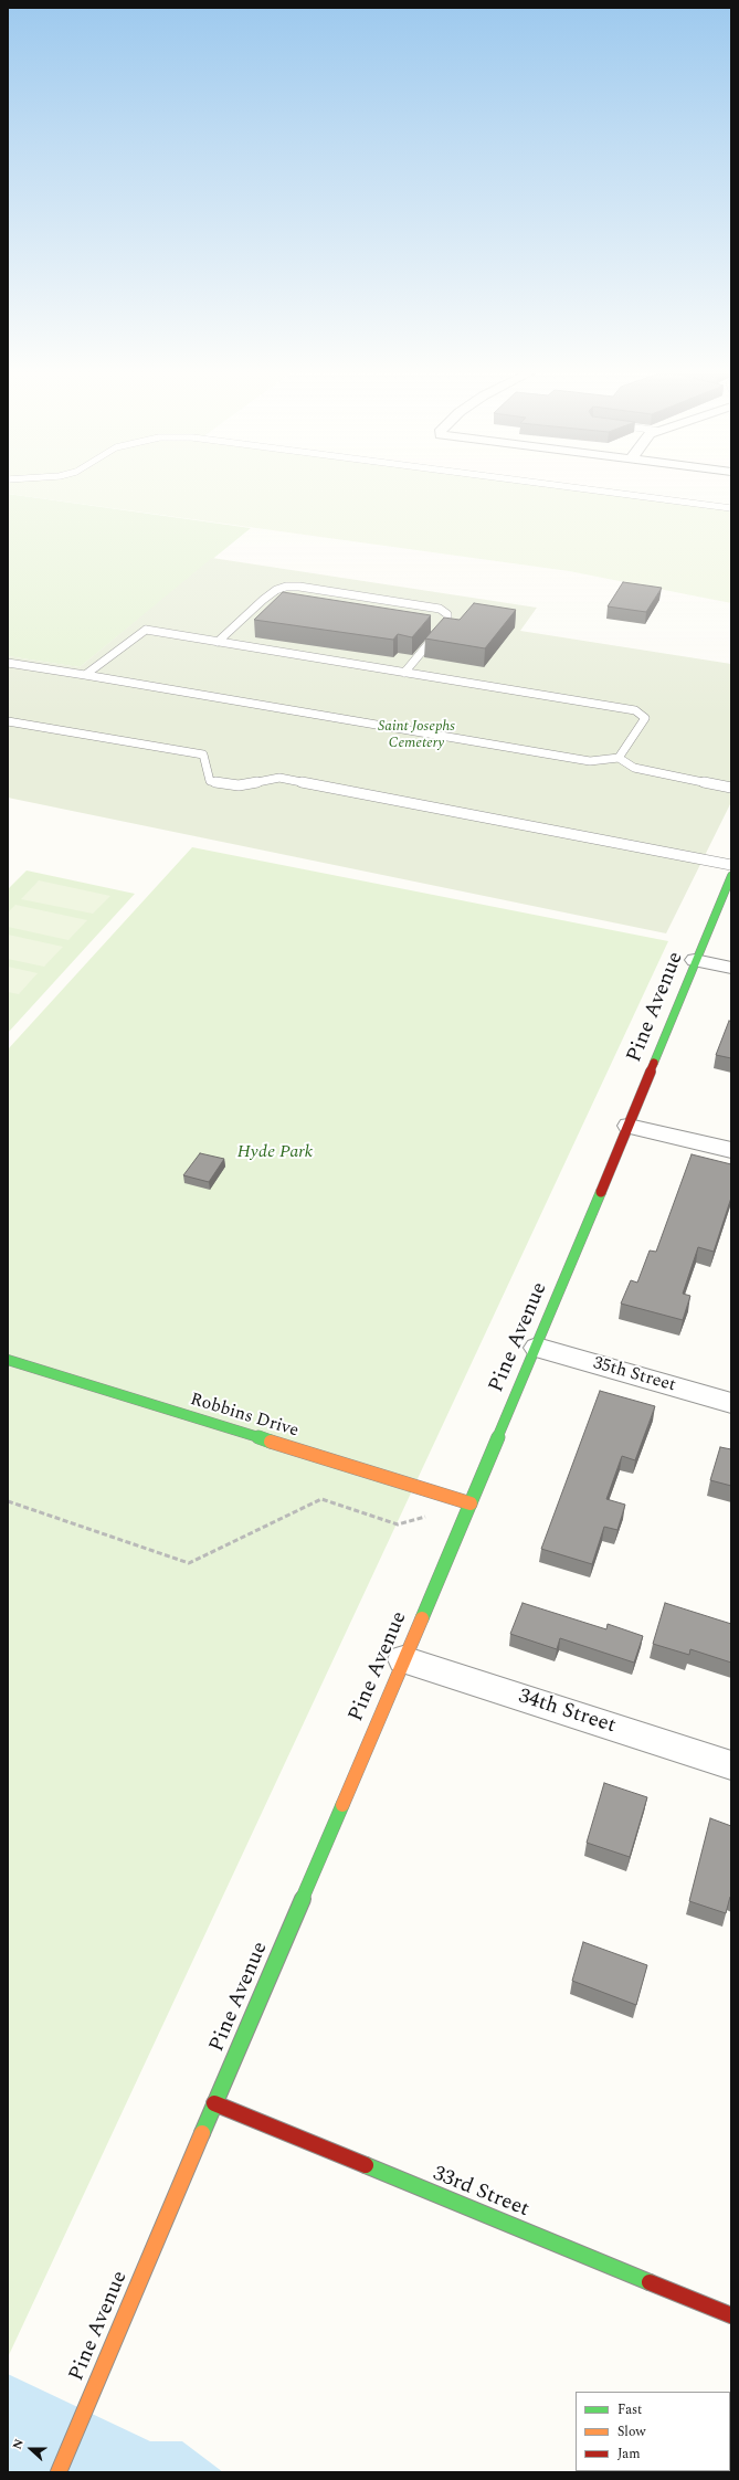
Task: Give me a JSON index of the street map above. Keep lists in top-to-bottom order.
{
  "streets": {
    "main road": ["Pine Avenue", "Robbins Drive", "33rd Street"],
    "street": ["35th Street", "34th Street"]
  },
  "crossings": [
    ["Pine Avenue", "35th Street"],
    ["Pine Avenue", "Robbins Drive"],
    ["Pine Avenue", "34th Street"],
    ["Pine Avenue", "33rd Street"]
  ],
  "parks": ["Saint Josephs Cemetery", "Hyde Park"],
  "legend": ["Fast", "Slow", "Jam"],
  "north": "left"
}
